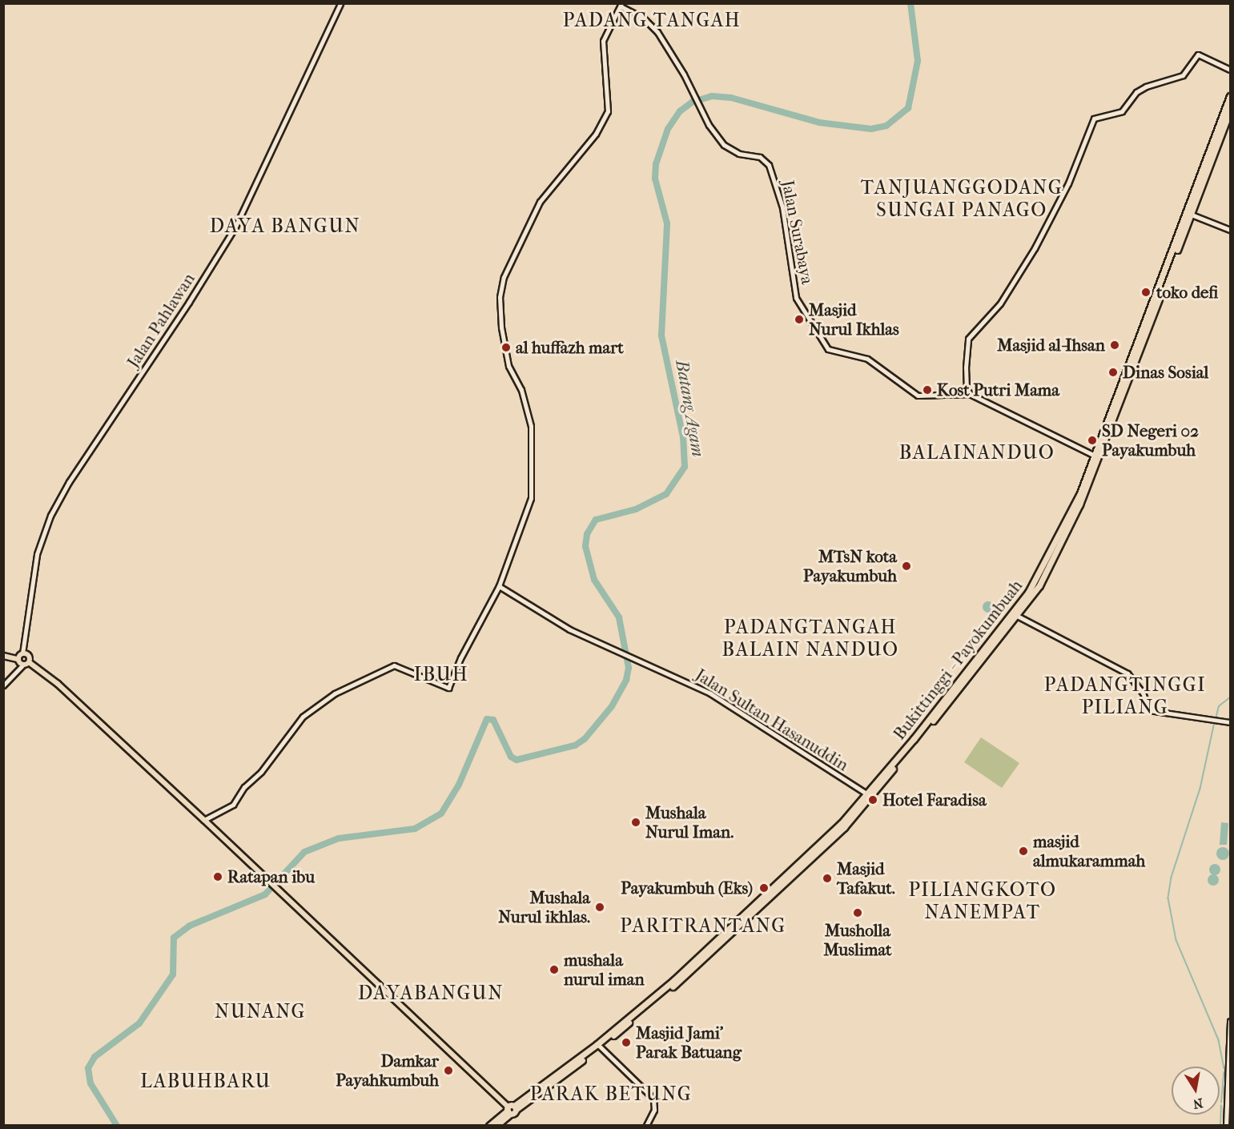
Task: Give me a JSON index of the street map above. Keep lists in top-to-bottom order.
{
  "streets": {
    "highway": ["Bukittinggi - Payokumbuah"],
    "street": ["Jalan Surabaya", "Jalan Pahlawan", "Jalan Sultan Hasanuddin"]
  },
  "crossings": [
    ["Jalan Surabaya", "Bukittinggi - Payokumbuah"],
    ["Bukittinggi - Payokumbuah", "Jalan Sultan Hasanuddin"]
  ],
  "districts": [
    "PADANG TANGAH",
    "TANJUANGGODANG SUNGAI PANAGO",
    "DAYA BANGUN",
    "BALAINANDUO",
    "PADANGTANGAH BALAIN NANDUO",
    "IBUH",
    "PADANGTINGGI PILIANG",
    "PILIANGKOTO NANEMPAT",
    "PARITRANTANG",
    "DAYABANGUN",
    "NUNANG",
    "LABUHBARU",
    "PARAK BETUNG"
  ],
  "water": ["Batang Agam"],
  "places": [
    "toko defi",
    "Masjid Nurul Ikhlas",
    "Masjid al-Ihsan",
    "al huffazh mart",
    "Dinas Sosial",
    "Kost Putri Mama",
    "SD Negeri 02 Payakumbuh",
    "MTsN kota Payakumbuh",
    "Hotel Faradisa",
    "Mushala Nurul Iman.",
    "masjid almukarammah",
    "Ratapan ibu",
    "Masjid Tafakut.",
    "Payakumbuh (Eks)",
    "Mushala Nurul ikhlas.",
    "Musholla Muslimat",
    "mushala nurul iman",
    "Masjid Jami' Parak Batuang",
    "Damkar Payahkumbuh"
  ],
  "north": "bottom"
}
